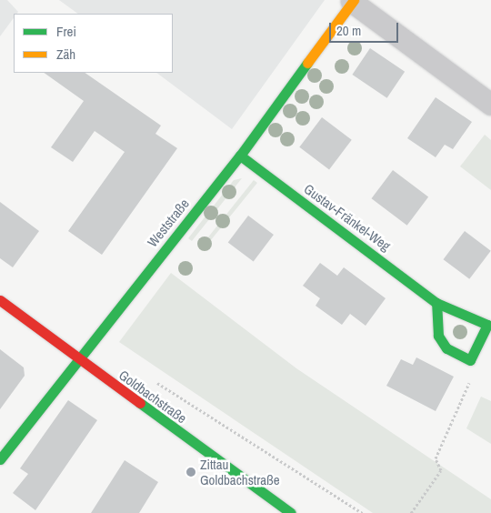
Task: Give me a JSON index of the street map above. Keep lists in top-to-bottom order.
{
  "streets": {
    "street": ["Gustav-Fränkel-Weg", "Weststraße", "Goldbachstraße"]
  },
  "crossings": [
    ["Gustav-Fränkel-Weg", "Weststraße"],
    ["Weststraße", "Goldbachstraße"]
  ],
  "places": ["Zittau Goldbachstraße"],
  "legend": ["Frei", "Zäh"],
  "scale_bar": "20 m"
}
